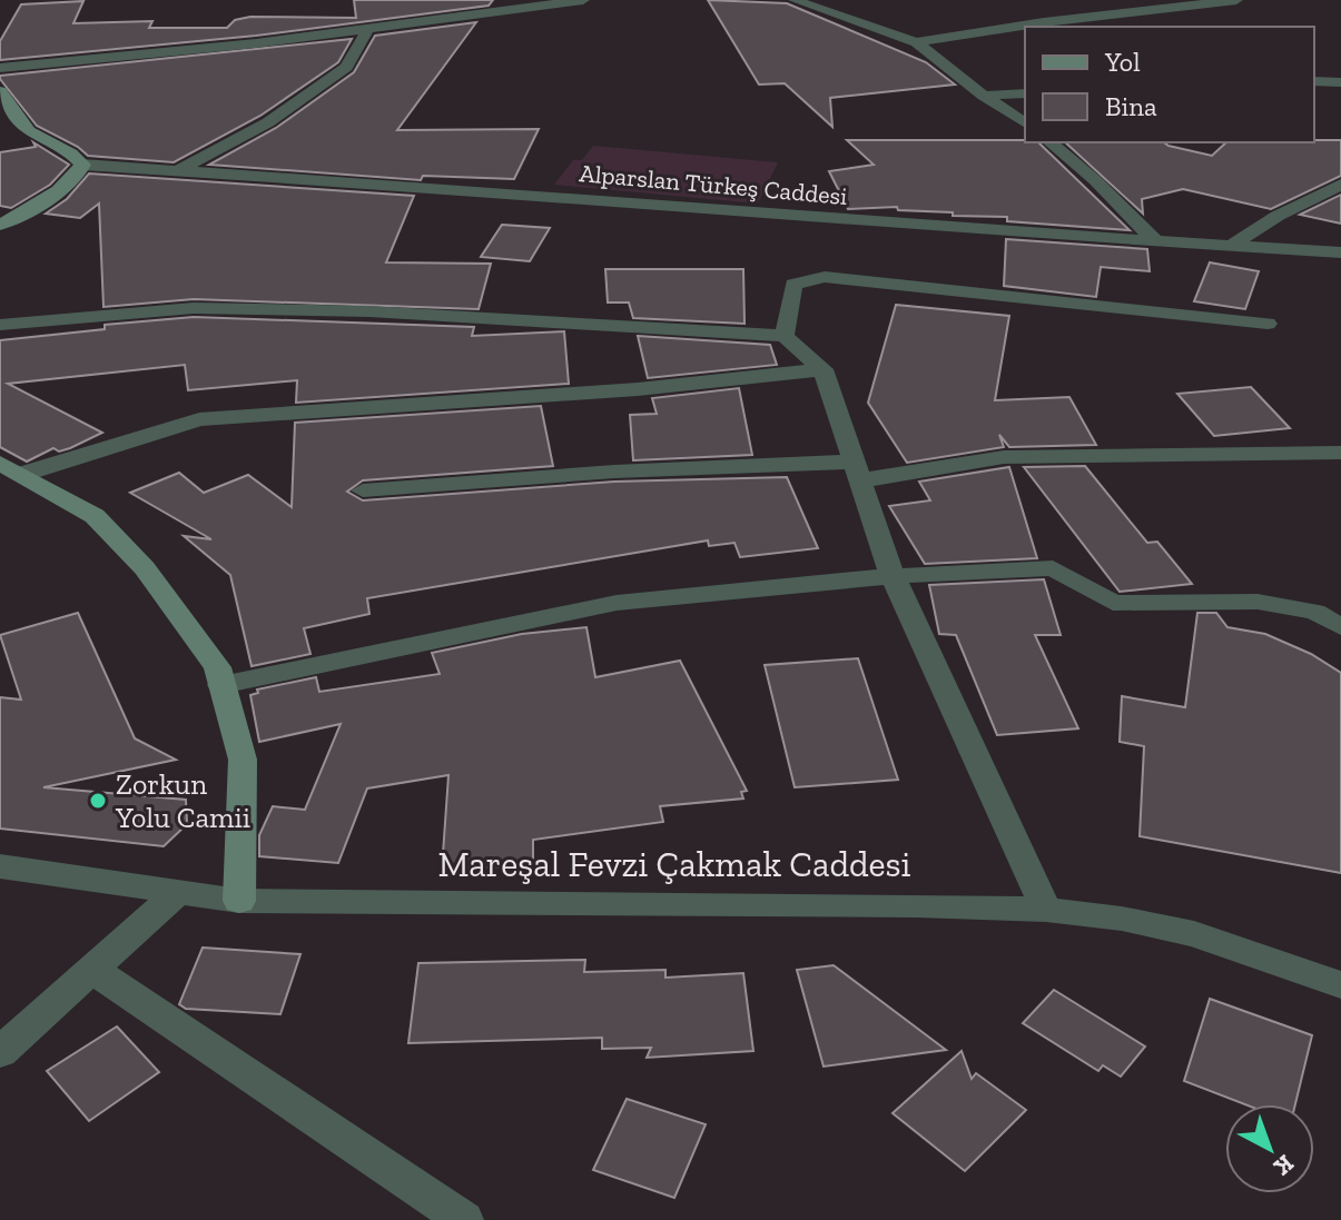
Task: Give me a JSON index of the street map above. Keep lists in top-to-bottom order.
{
  "streets": {
    "street": ["Alparslan Türkeş Caddesi", "Mareşal Fevzi Çakmak Caddesi"]
  },
  "places": ["Zorkun Yolu Camii"],
  "legend": ["Yol", "Bina"],
  "north": "bottom right"
}
